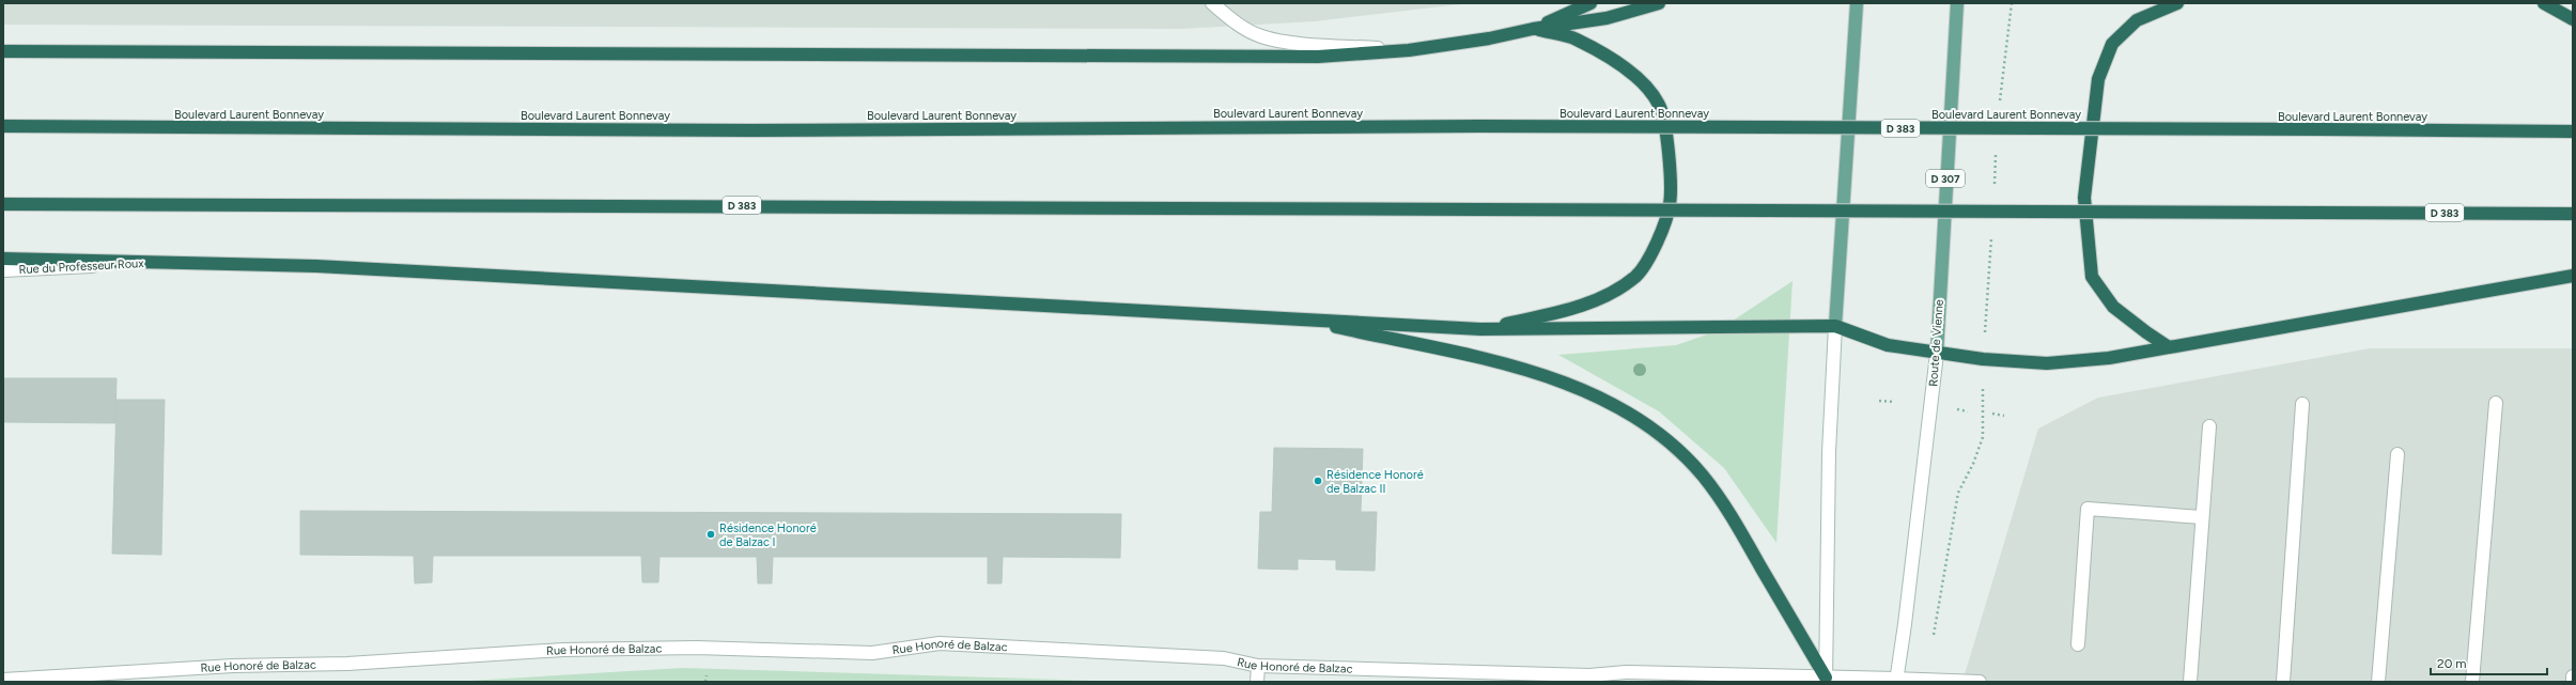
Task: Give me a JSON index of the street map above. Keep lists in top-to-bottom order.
{
  "streets": {
    "highway": ["Boulevard Laurent Bonnevay", "D 383"],
    "main road": ["D 307", "Route de Vienne"],
    "street": ["Rue du Professeur Roux", "Rue Honoré de Balzac"]
  },
  "crossings": [
    ["Route de Vienne", "Rue Honoré de Balzac"]
  ],
  "places": ["Résidence Honoré de Balzac II", "Résidence Honoré de Balzac I"],
  "scale_bar": "20 m"
}
